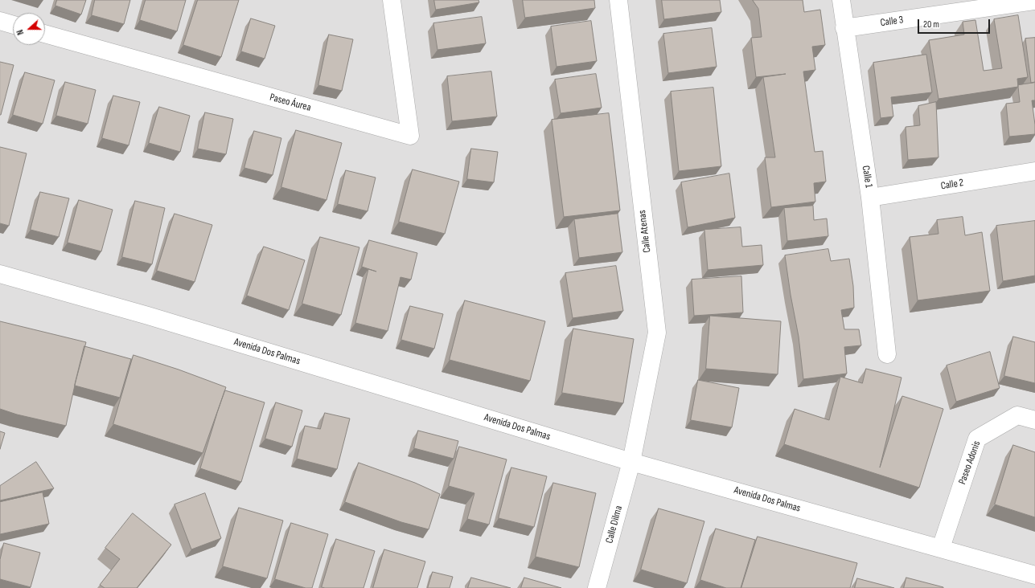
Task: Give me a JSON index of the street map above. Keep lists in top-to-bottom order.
{
  "streets": {
    "street": [
      "Calle 3",
      "Paseo Áurea",
      "Calle 1",
      "Calle 2",
      "Calle Atenas",
      "Avenida Dos Palmas",
      "Paseo Adonis",
      "Calle Dilma"
    ]
  },
  "crossings": [
    ["Calle 3", "Calle 1"],
    ["Calle 1", "Calle 2"],
    ["Calle Atenas", "Avenida Dos Palmas"],
    ["Calle Atenas", "Calle Dilma"],
    ["Avenida Dos Palmas", "Paseo Adonis"],
    ["Avenida Dos Palmas", "Calle Dilma"]
  ],
  "scale_bar": "20 m",
  "north": "left"
}
